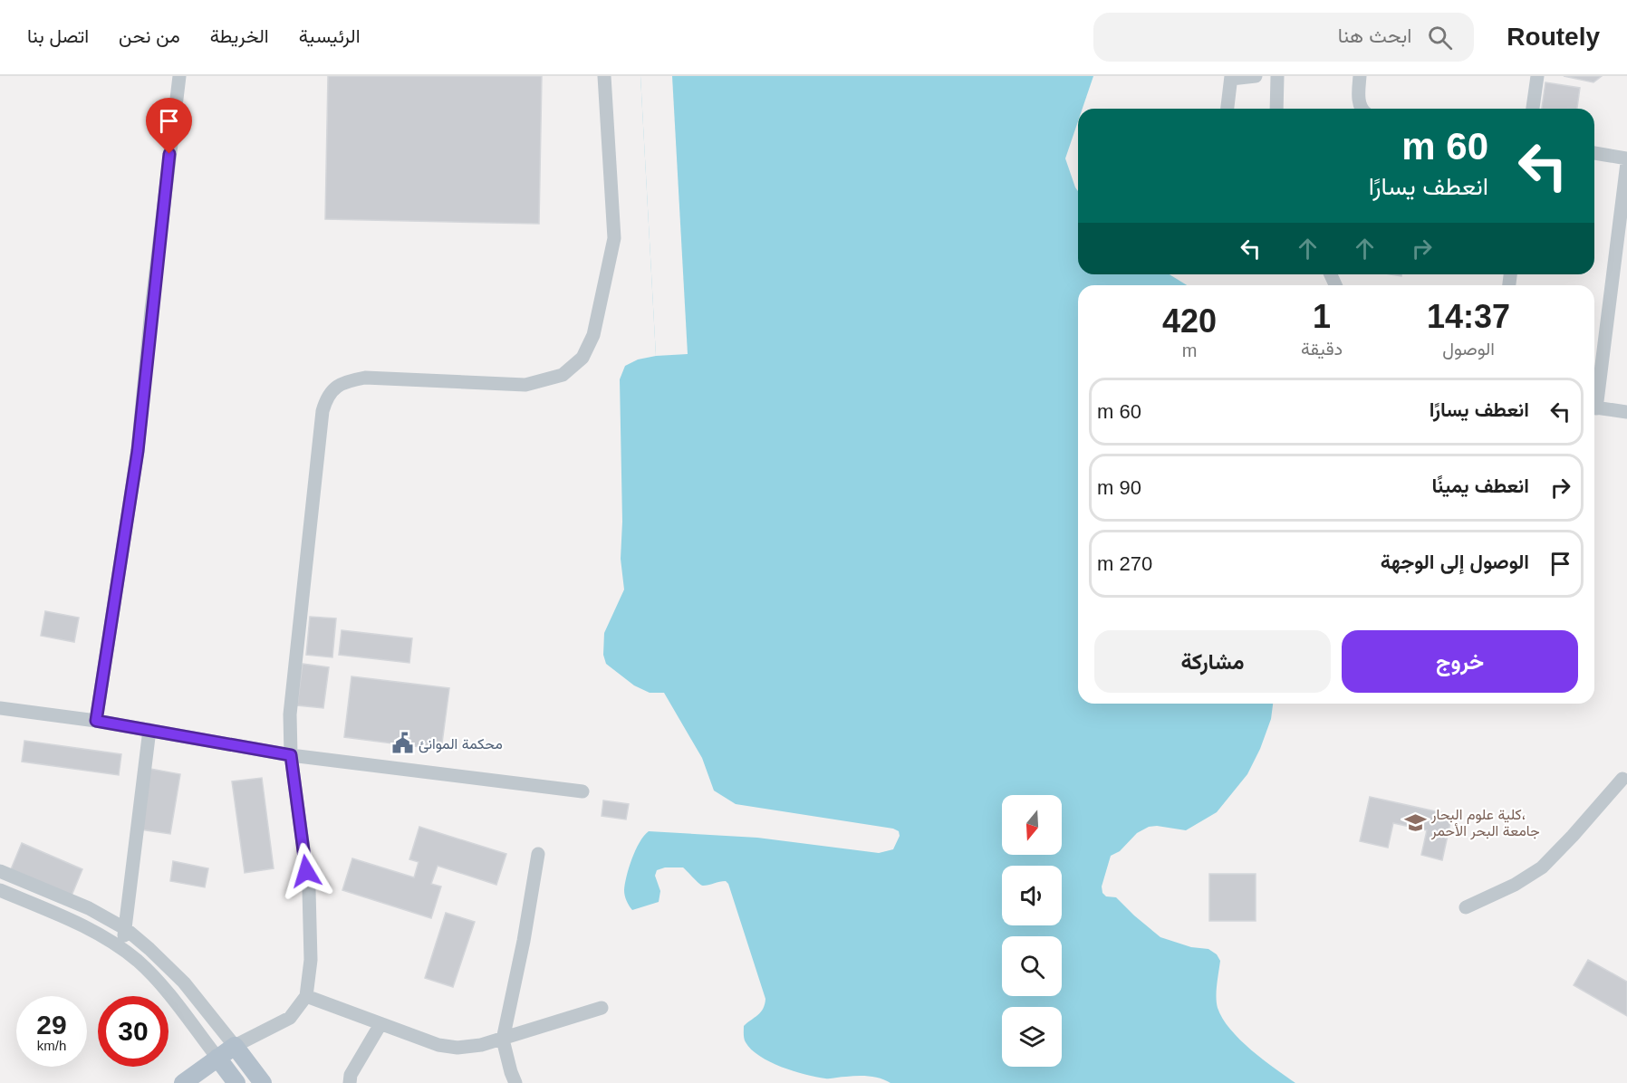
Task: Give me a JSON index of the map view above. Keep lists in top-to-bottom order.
{
  "places": {
    "public building": ["محكمة الموانئ"],
    "school or university": ["كلية علوم البحار، جامعة البحر الأحمر"]
  },
  "north": "bottom",
  "page": {
    "header": "Routely",
    "search": "ابحث هنا",
    "nav": [
      "الرئيسية",
      "الخريطة",
      "من نحن",
      "اتصل بنا"
    ],
    "turn": ["60 m", "انعطف يسارًا"],
    "eta": [
      "14:37",
      "الوصول",
      "1",
      "دقيقة",
      "420",
      "m"
    ],
    "list": [
      {
        "name": "انعطف يسارًا",
        "value": "60 m"
      },
      {
        "name": "انعطف يمينًا",
        "value": "90 m"
      },
      {
        "name": "الوصول إلى الوجهة",
        "value": "270 m"
      }
    ],
    "buttons": ["خروج", "مشاركة"],
    "speed": "29 km/h",
    "limit": "30"
  }
}
